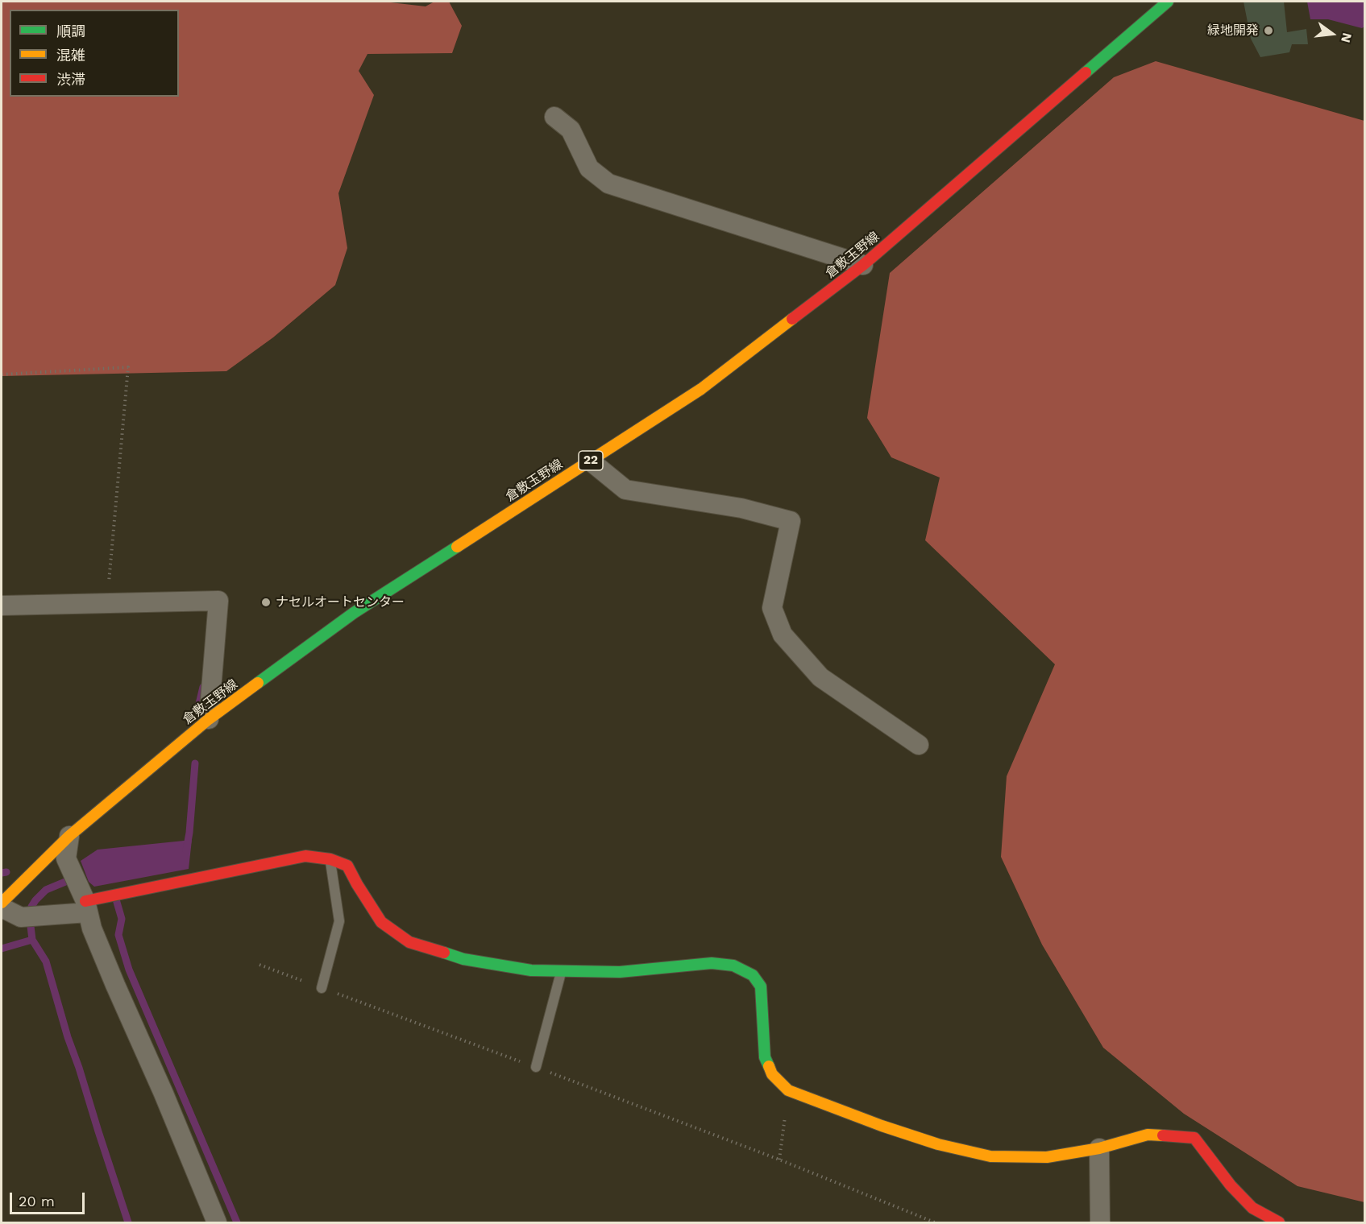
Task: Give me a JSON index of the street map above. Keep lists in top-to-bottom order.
{
  "streets": {
    "main road": ["倉敷玉野線", "22"]
  },
  "places": ["緑地開発", "ナセルオートセンター"],
  "legend": ["順調", "混雑", "渋滞"],
  "scale_bar": "20 m",
  "north": "right"
}
